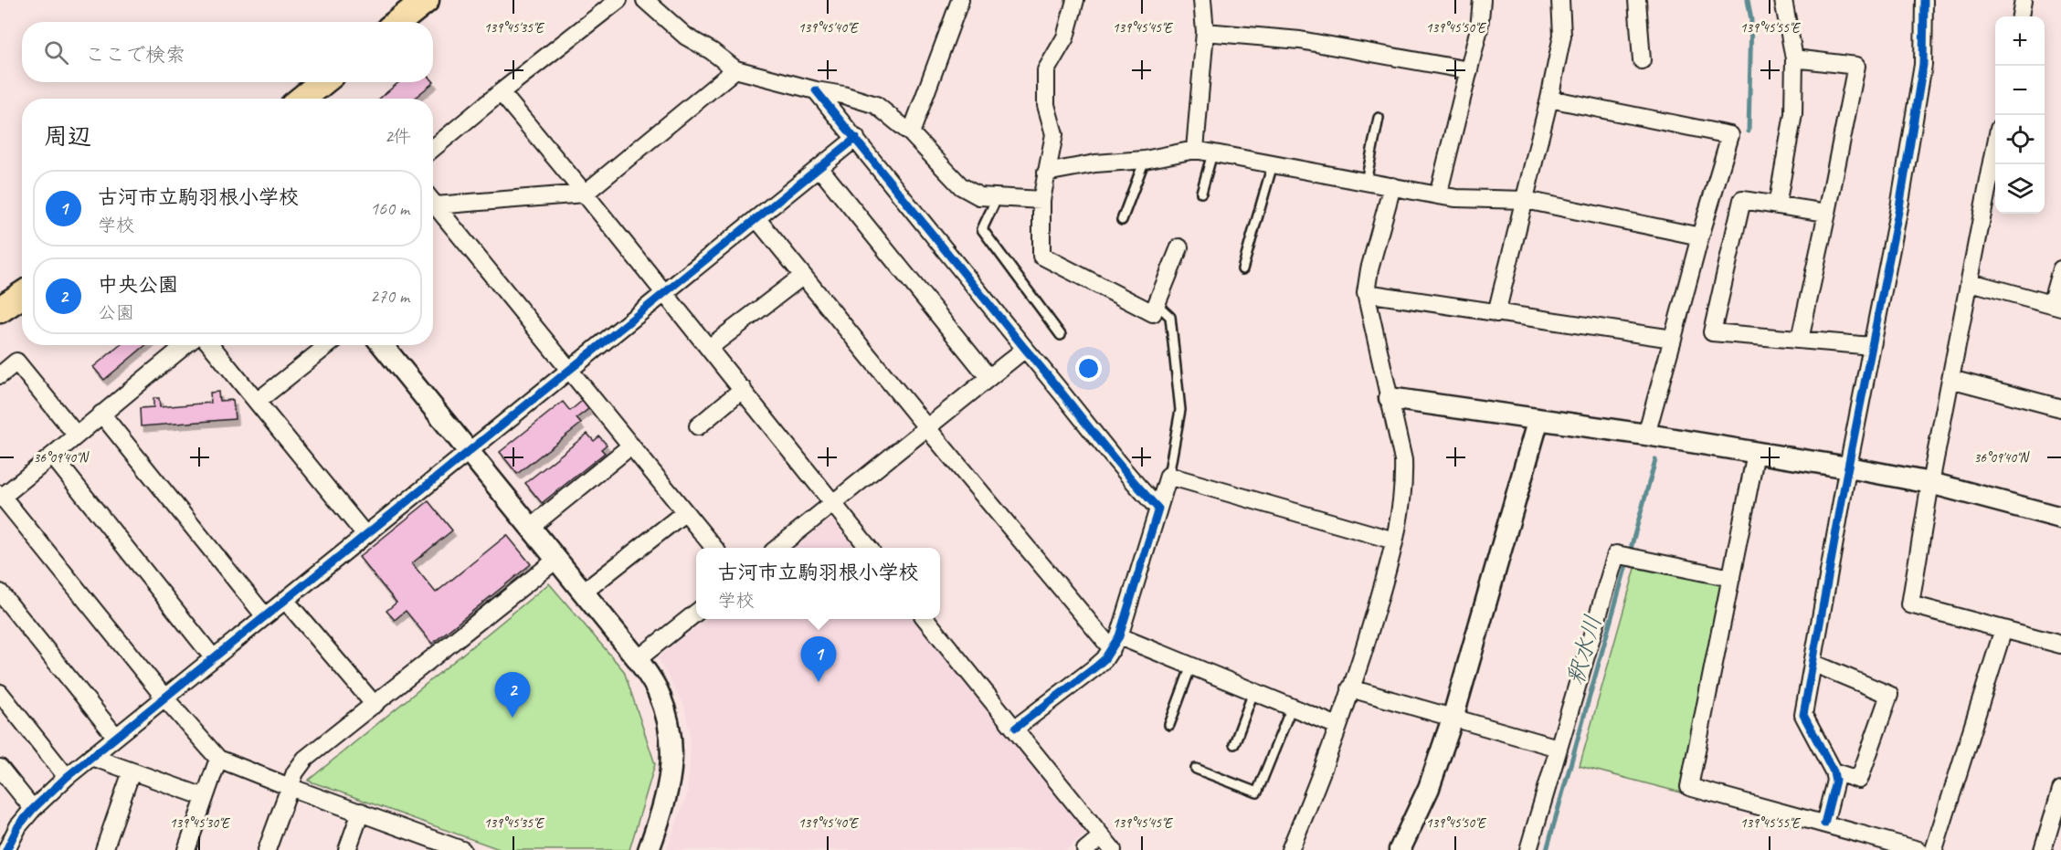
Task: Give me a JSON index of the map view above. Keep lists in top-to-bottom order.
{
  "water": ["釈水川"],
  "page": {
    "map_buttons": ["+", "−"],
    "search": "ここで検索",
    "heading": ["周辺", "2件"],
    "list": [
      {
        "mark": "1",
        "name": "古河市立駒羽根小学校",
        "note": "学校",
        "value": "160 m"
      },
      {
        "mark": "2",
        "name": "中央公園",
        "note": "公園",
        "value": "270 m"
      }
    ],
    "popup": ["古河市立駒羽根小学校", "学校"],
    "pins": ["1", "2"]
  },
  "coordinates": [
    "139°45'35\"E",
    "139°45'40\"E",
    "139°45'45\"E",
    "139°45'50\"E",
    "139°45'55\"E",
    "36°09'40\"N",
    "139°45'30\"E"
  ]
}
